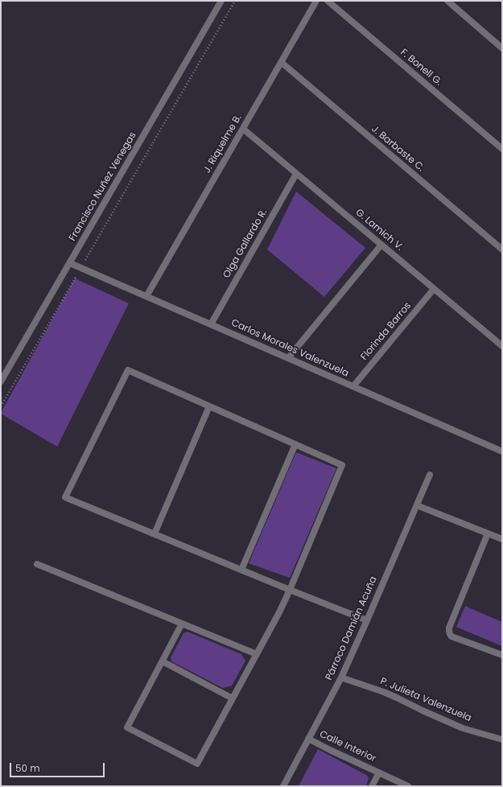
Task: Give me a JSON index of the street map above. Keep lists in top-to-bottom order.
{
  "streets": {
    "street": [
      "F. Bonell G.",
      "J. Riquelme B.",
      "J. Barbaste C.",
      "Francisco Nuñez Venegas",
      "G. Lamich V.",
      "Olga Gallardo R.",
      "Florinda Barros",
      "Carlos Morales Valenzuela",
      "Párroco Damián Acuña",
      "P. Julieta Valenzuela",
      "Calle Interior"
    ]
  },
  "crossings": [
    ["J. Riquelme B.", "J. Barbaste C."],
    ["J. Riquelme B.", "G. Lamich V."],
    ["J. Riquelme B.", "Carlos Morales Valenzuela"],
    ["Francisco Nuñez Venegas", "Carlos Morales Valenzuela"],
    ["G. Lamich V.", "Olga Gallardo R."],
    ["G. Lamich V.", "Florinda Barros"],
    ["Olga Gallardo R.", "Carlos Morales Valenzuela"],
    ["Florinda Barros", "Carlos Morales Valenzuela"],
    ["Párroco Damián Acuña", "P. Julieta Valenzuela"],
    ["Párroco Damián Acuña", "Calle Interior"]
  ],
  "scale_bar": "50 m"
}
